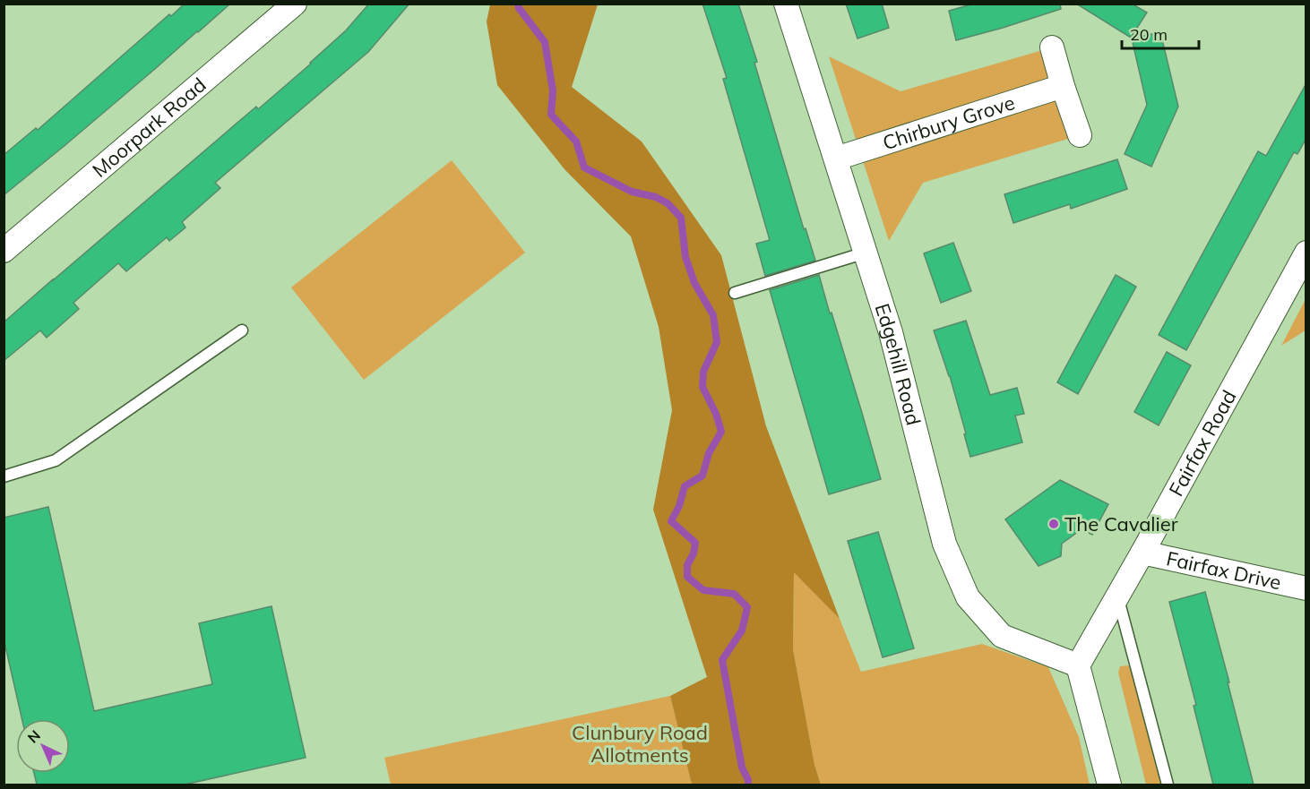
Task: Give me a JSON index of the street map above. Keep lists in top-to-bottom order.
{
  "streets": {
    "street": [
      "Chirbury Grove",
      "Moorpark Road",
      "Edgehill Road",
      "Fairfax Road",
      "Fairfax Drive"
    ]
  },
  "crossings": [
    ["Chirbury Grove", "Edgehill Road"],
    ["Edgehill Road", "Fairfax Road"],
    ["Fairfax Road", "Fairfax Drive"]
  ],
  "parks": ["Clunbury Road Allotments"],
  "places": ["The Cavalier"],
  "scale_bar": "20 m",
  "north": "top left"
}
